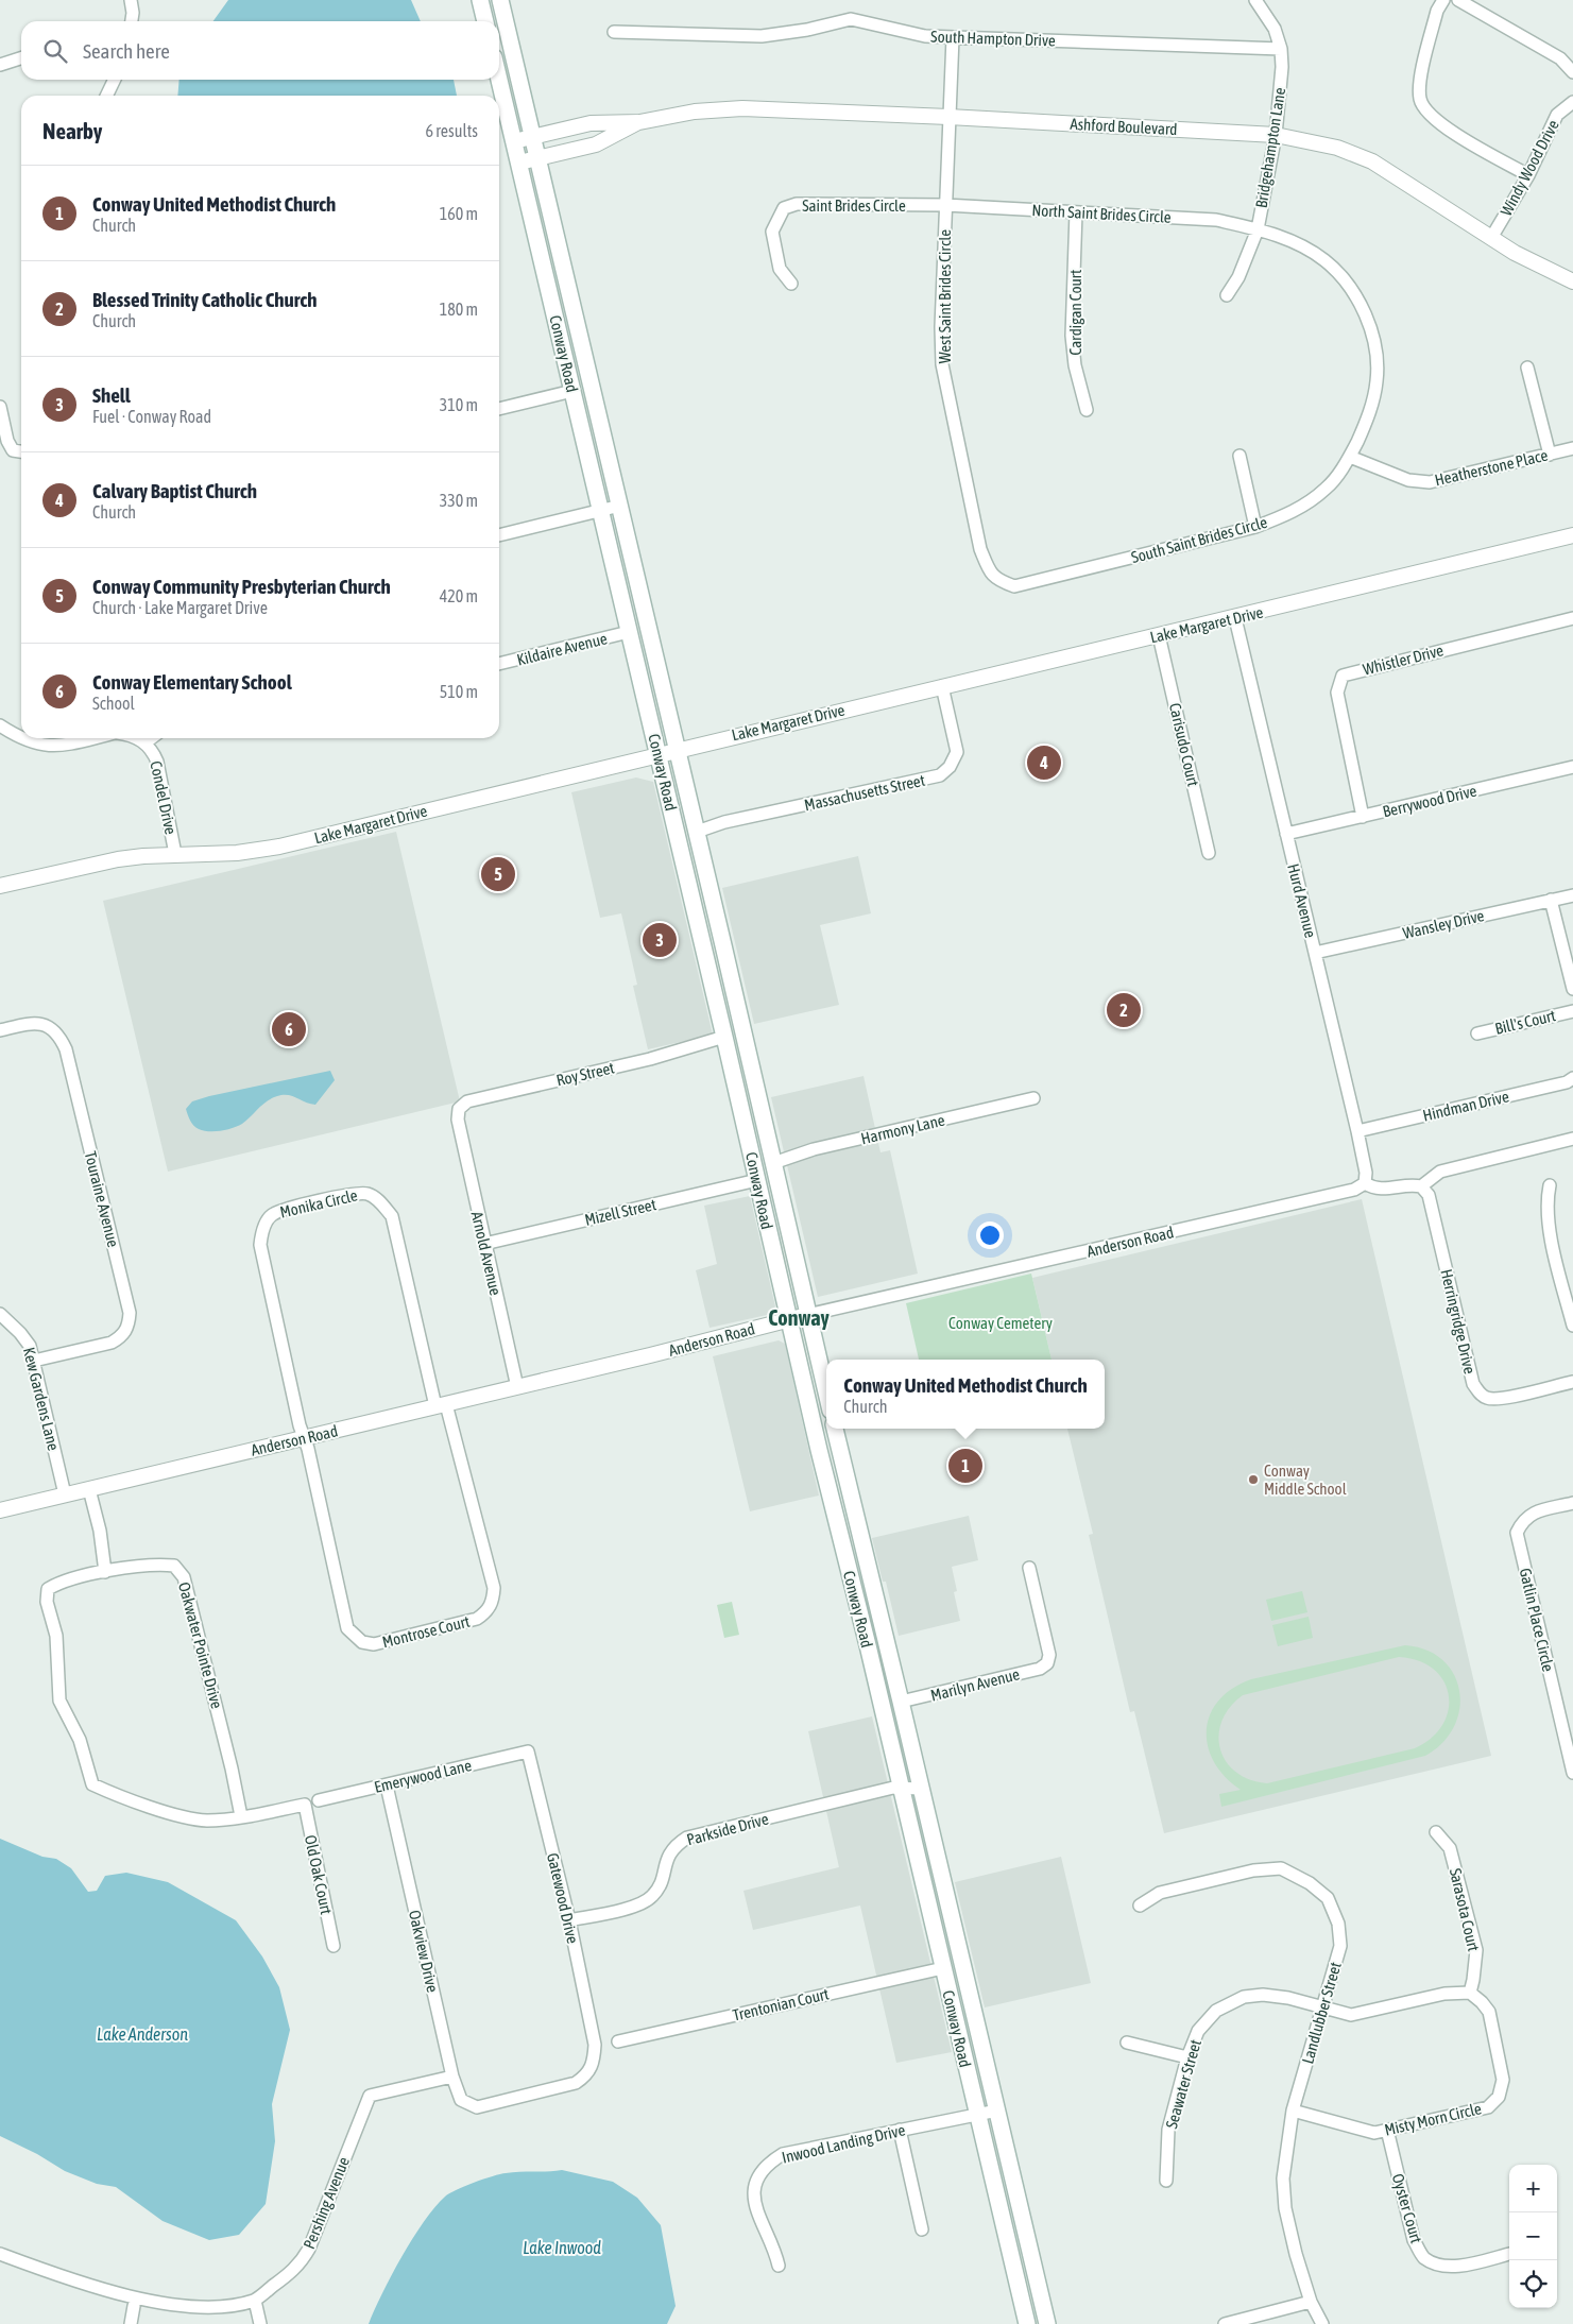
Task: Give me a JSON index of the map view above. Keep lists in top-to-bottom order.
{
  "streets": {
    "main road": ["Conway Road"],
    "street": [
      "South Hampton Drive",
      "Ashford Boulevard",
      "Bridgehampton Lane",
      "Windy Wood Drive",
      "Saint Brides Circle",
      "North Saint Brides Circle",
      "West Saint Brides Circle",
      "Cardigan Court",
      "Heatherstone Place",
      "South Saint Brides Circle",
      "Lake Margaret Drive",
      "Kildaire Avenue",
      "Whistler Drive",
      "Carisudo Court",
      "Massachusetts Street",
      "Condel Drive",
      "Berrywood Drive",
      "Hurd Avenue",
      "Wansley Drive",
      "Bill's Court",
      "Roy Street",
      "Hindman Drive",
      "Harmony Lane",
      "Touraine Avenue",
      "Monika Circle",
      "Mizell Street",
      "Anderson Road",
      "Arnold Avenue",
      "Herringridge Drive",
      "Kew Gardens Lane",
      "Gatlin Place Circle",
      "Montrose Court",
      "Oakwater Pointe Drive",
      "Marilyn Avenue",
      "Emerywood Lane",
      "Parkside Drive",
      "Old Oak Court",
      "Gatewood Drive",
      "Sarasota Court",
      "Oakview Drive",
      "Trentonian Court",
      "Landlubber Street",
      "Seawater Street",
      "Misty Morn Circle",
      "Inwood Landing Drive",
      "Pershing Avenue",
      "Oyster Court"
    ]
  },
  "crossings": [
    ["South Hampton Drive", "Bridgehampton Lane"],
    ["South Hampton Drive", "West Saint Brides Circle"],
    ["Ashford Boulevard", "Bridgehampton Lane"],
    ["Ashford Boulevard", "Windy Wood Drive"],
    ["Ashford Boulevard", "West Saint Brides Circle"],
    ["Ashford Boulevard", "Conway Road"],
    ["Bridgehampton Lane", "North Saint Brides Circle"],
    ["Saint Brides Circle", "North Saint Brides Circle"],
    ["Saint Brides Circle", "West Saint Brides Circle"],
    ["North Saint Brides Circle", "West Saint Brides Circle"],
    ["North Saint Brides Circle", "Cardigan Court"],
    ["North Saint Brides Circle", "Heatherstone Place"],
    ["North Saint Brides Circle", "South Saint Brides Circle"],
    ["West Saint Brides Circle", "South Saint Brides Circle"],
    ["Conway Road", "Lake Margaret Drive"],
    ["Conway Road", "Kildaire Avenue"],
    ["Conway Road", "Massachusetts Street"],
    ["Conway Road", "Roy Street"],
    ["Conway Road", "Harmony Lane"],
    ["Conway Road", "Mizell Street"],
    ["Conway Road", "Anderson Road"],
    ["Conway Road", "Marilyn Avenue"],
    ["Conway Road", "Parkside Drive"],
    ["Conway Road", "Trentonian Court"],
    ["Conway Road", "Inwood Landing Drive"],
    ["Heatherstone Place", "South Saint Brides Circle"],
    ["Lake Margaret Drive", "Carisudo Court"],
    ["Lake Margaret Drive", "Massachusetts Street"],
    ["Lake Margaret Drive", "Condel Drive"],
    ["Lake Margaret Drive", "Hurd Avenue"],
    ["Whistler Drive", "Berrywood Drive"],
    ["Berrywood Drive", "Hurd Avenue"],
    ["Hurd Avenue", "Wansley Drive"],
    ["Hurd Avenue", "Hindman Drive"],
    ["Hurd Avenue", "Anderson Road"],
    ["Roy Street", "Arnold Avenue"],
    ["Touraine Avenue", "Kew Gardens Lane"],
    ["Monika Circle", "Anderson Road"],
    ["Monika Circle", "Montrose Court"],
    ["Mizell Street", "Arnold Avenue"],
    ["Anderson Road", "Arnold Avenue"],
    ["Anderson Road", "Kew Gardens Lane"],
    ["Anderson Road", "Montrose Court"],
    ["Oakwater Pointe Drive", "Old Oak Court"],
    ["Emerywood Lane", "Gatewood Drive"],
    ["Emerywood Lane", "Oakview Drive"],
    ["Parkside Drive", "Gatewood Drive"],
    ["Gatewood Drive", "Oakview Drive"],
    ["Sarasota Court", "Misty Morn Circle"],
    ["Oakview Drive", "Pershing Avenue"],
    ["Landlubber Street", "Seawater Street"],
    ["Landlubber Street", "Misty Morn Circle"],
    ["Misty Morn Circle", "Oyster Court"]
  ],
  "districts": ["Conway"],
  "water": ["Lake Anderson", "Lake Inwood"],
  "parks": ["Conway Cemetery"],
  "places": ["Conway Middle School"],
  "page": {
    "search": "Search here",
    "heading": ["Nearby", "6 results"],
    "list": [
      {
        "mark": "1",
        "name": "Conway United Methodist Church",
        "note": "Church",
        "value": "160 m"
      },
      {
        "mark": "2",
        "name": "Blessed Trinity Catholic Church",
        "note": "Church",
        "value": "180 m"
      },
      {
        "mark": "3",
        "name": "Shell",
        "note": "Fuel · Conway Road",
        "value": "310 m"
      },
      {
        "mark": "4",
        "name": "Calvary Baptist Church",
        "note": "Church",
        "value": "330 m"
      },
      {
        "mark": "5",
        "name": "Conway Community Presbyterian Church",
        "note": "Church · Lake Margaret Drive",
        "value": "420 m"
      },
      {
        "mark": "6",
        "name": "Conway Elementary School",
        "note": "School",
        "value": "510 m"
      }
    ],
    "pins": [
      "4",
      "5",
      "3",
      "2",
      "6",
      "1"
    ],
    "popup": ["Conway United Methodist Church", "Church"],
    "map_buttons": ["+", "−"]
  }
}
